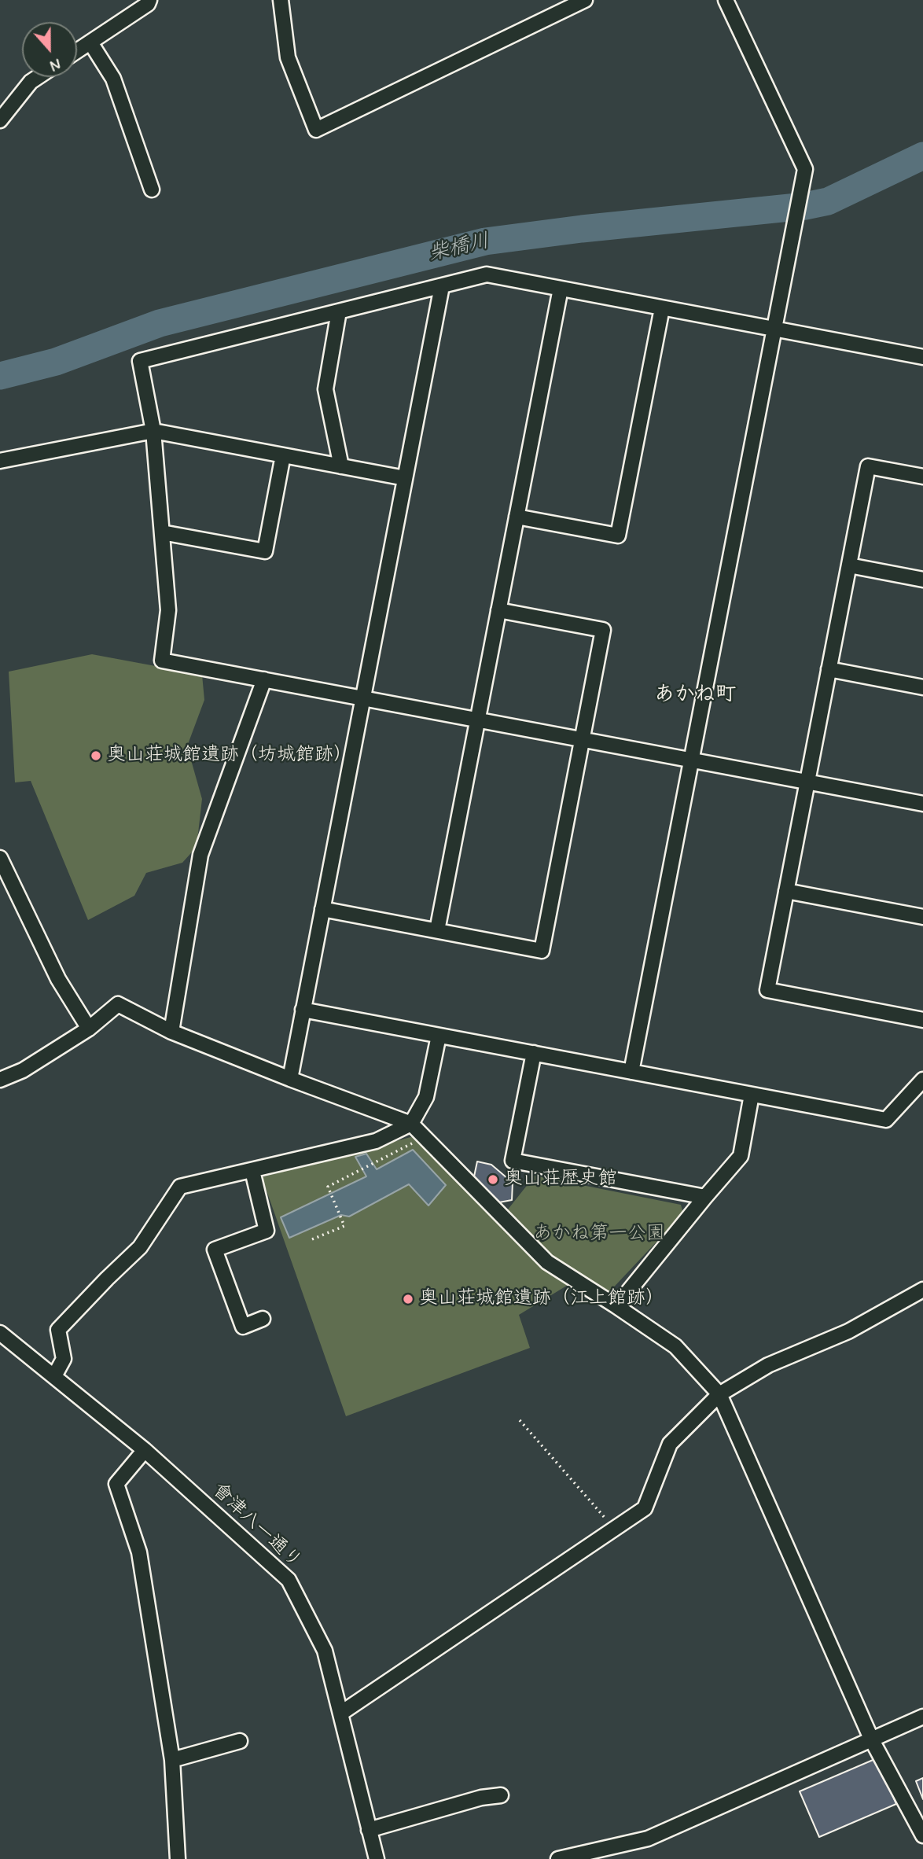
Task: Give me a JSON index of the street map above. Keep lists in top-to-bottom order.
{
  "streets": {
    "street": ["會津八一通り"]
  },
  "districts": ["あかね町"],
  "water": ["柴橋川"],
  "parks": ["あかね第一公園"],
  "places": ["奥山荘城館遺跡（坊城館跡）", "奥山荘歴史館", "奥山荘城館遺跡（江上館跡）"],
  "north": "bottom"
}
